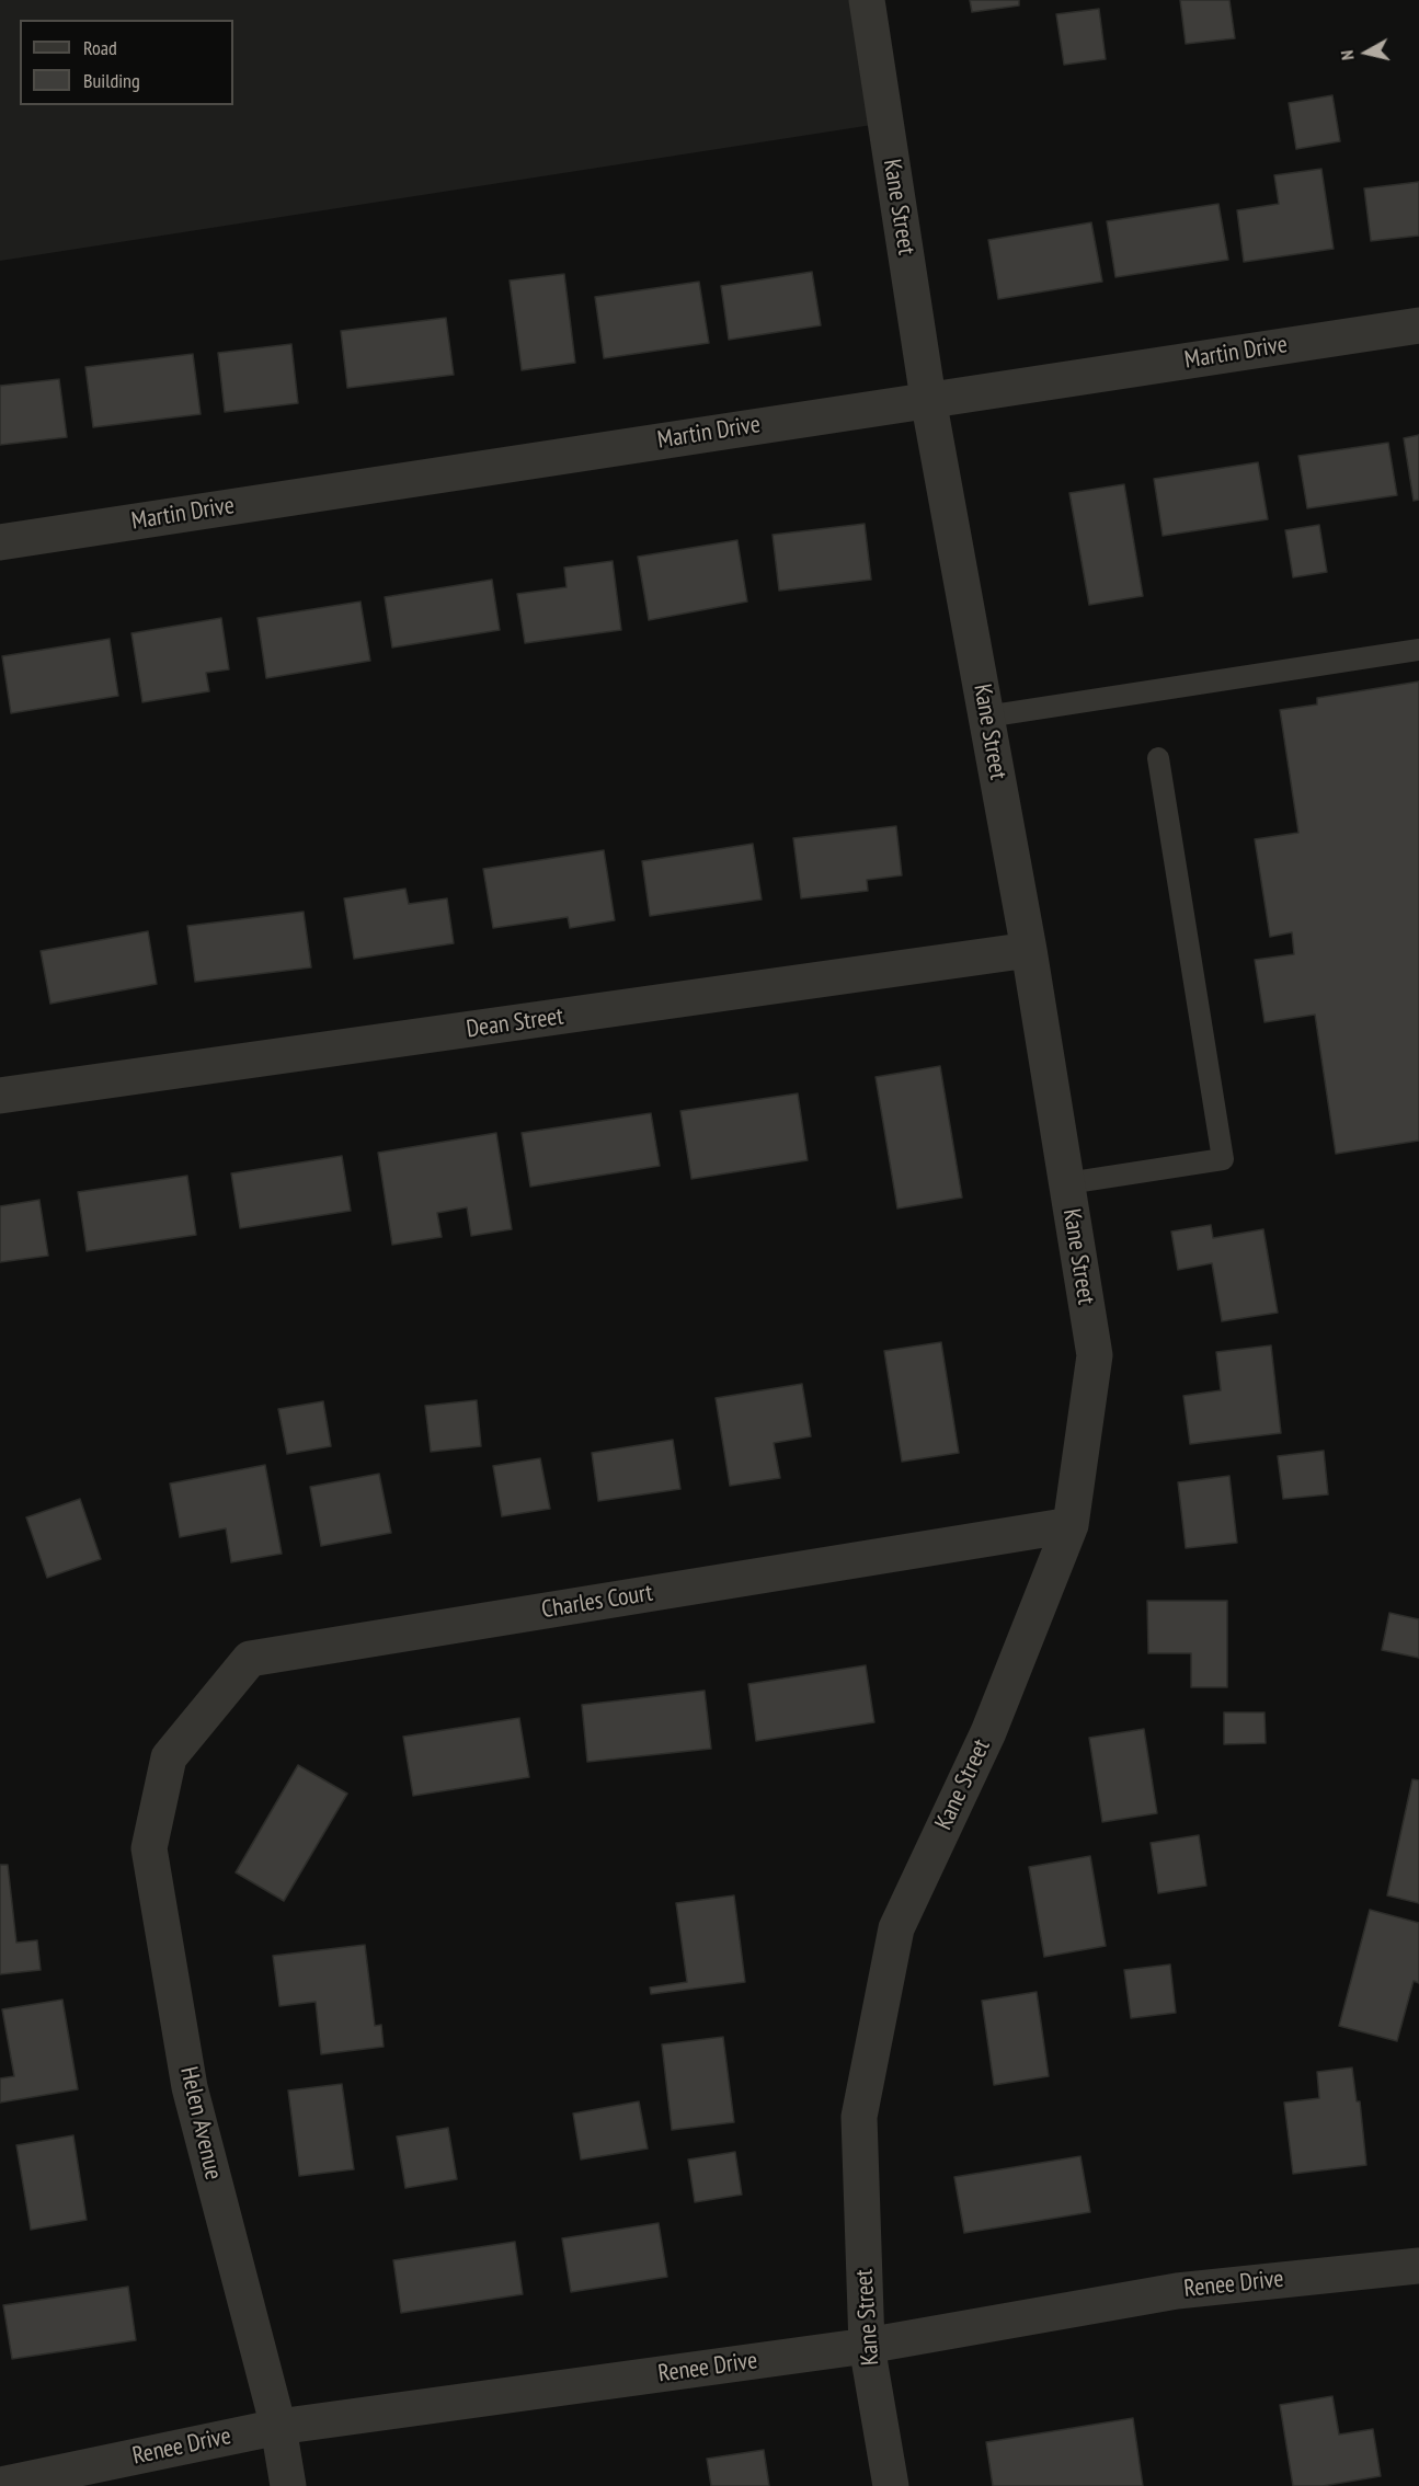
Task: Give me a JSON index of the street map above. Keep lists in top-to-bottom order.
{
  "streets": {
    "street": [
      "Kane Street",
      "Martin Drive",
      "Dean Street",
      "Charles Court",
      "Helen Avenue",
      "Renee Drive"
    ]
  },
  "crossings": [
    ["Kane Street", "Martin Drive"],
    ["Kane Street", "Dean Street"],
    ["Kane Street", "Charles Court"],
    ["Kane Street", "Renee Drive"],
    ["Charles Court", "Helen Avenue"],
    ["Helen Avenue", "Renee Drive"]
  ],
  "legend": ["Road", "Building"],
  "north": "left"
}
